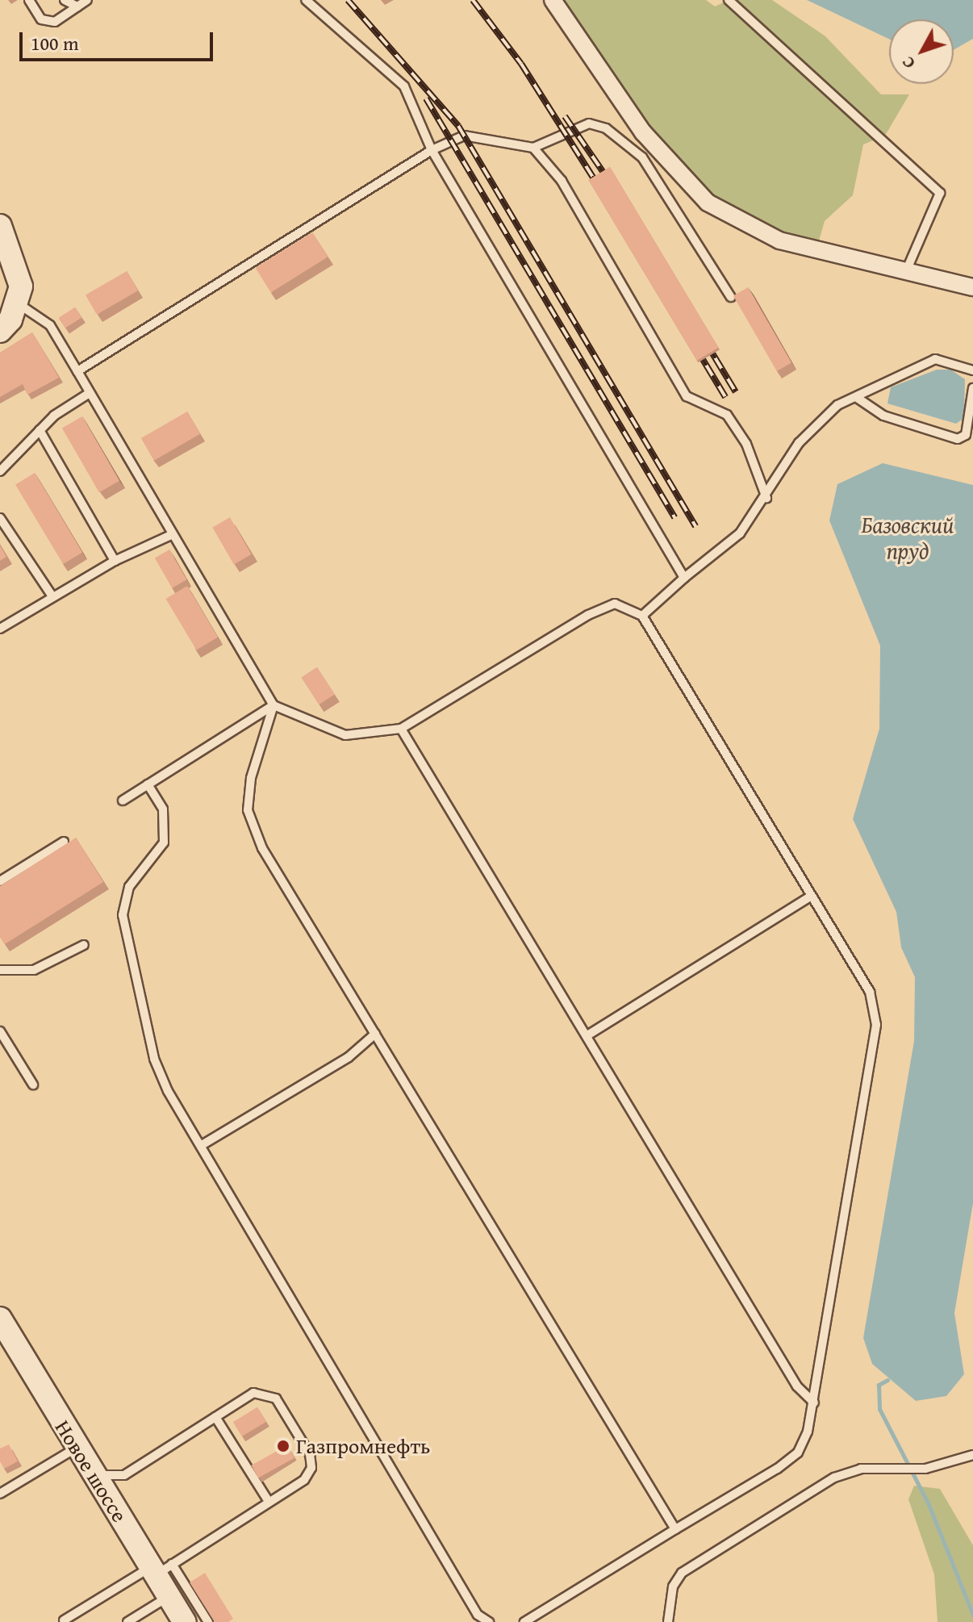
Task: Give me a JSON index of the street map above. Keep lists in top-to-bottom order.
{
  "streets": {
    "main road": ["Новое шоссе"]
  },
  "water": ["Базовский пруд"],
  "places": ["Газпромнефть"],
  "scale_bar": "100 m",
  "north": "bottom left"
}
